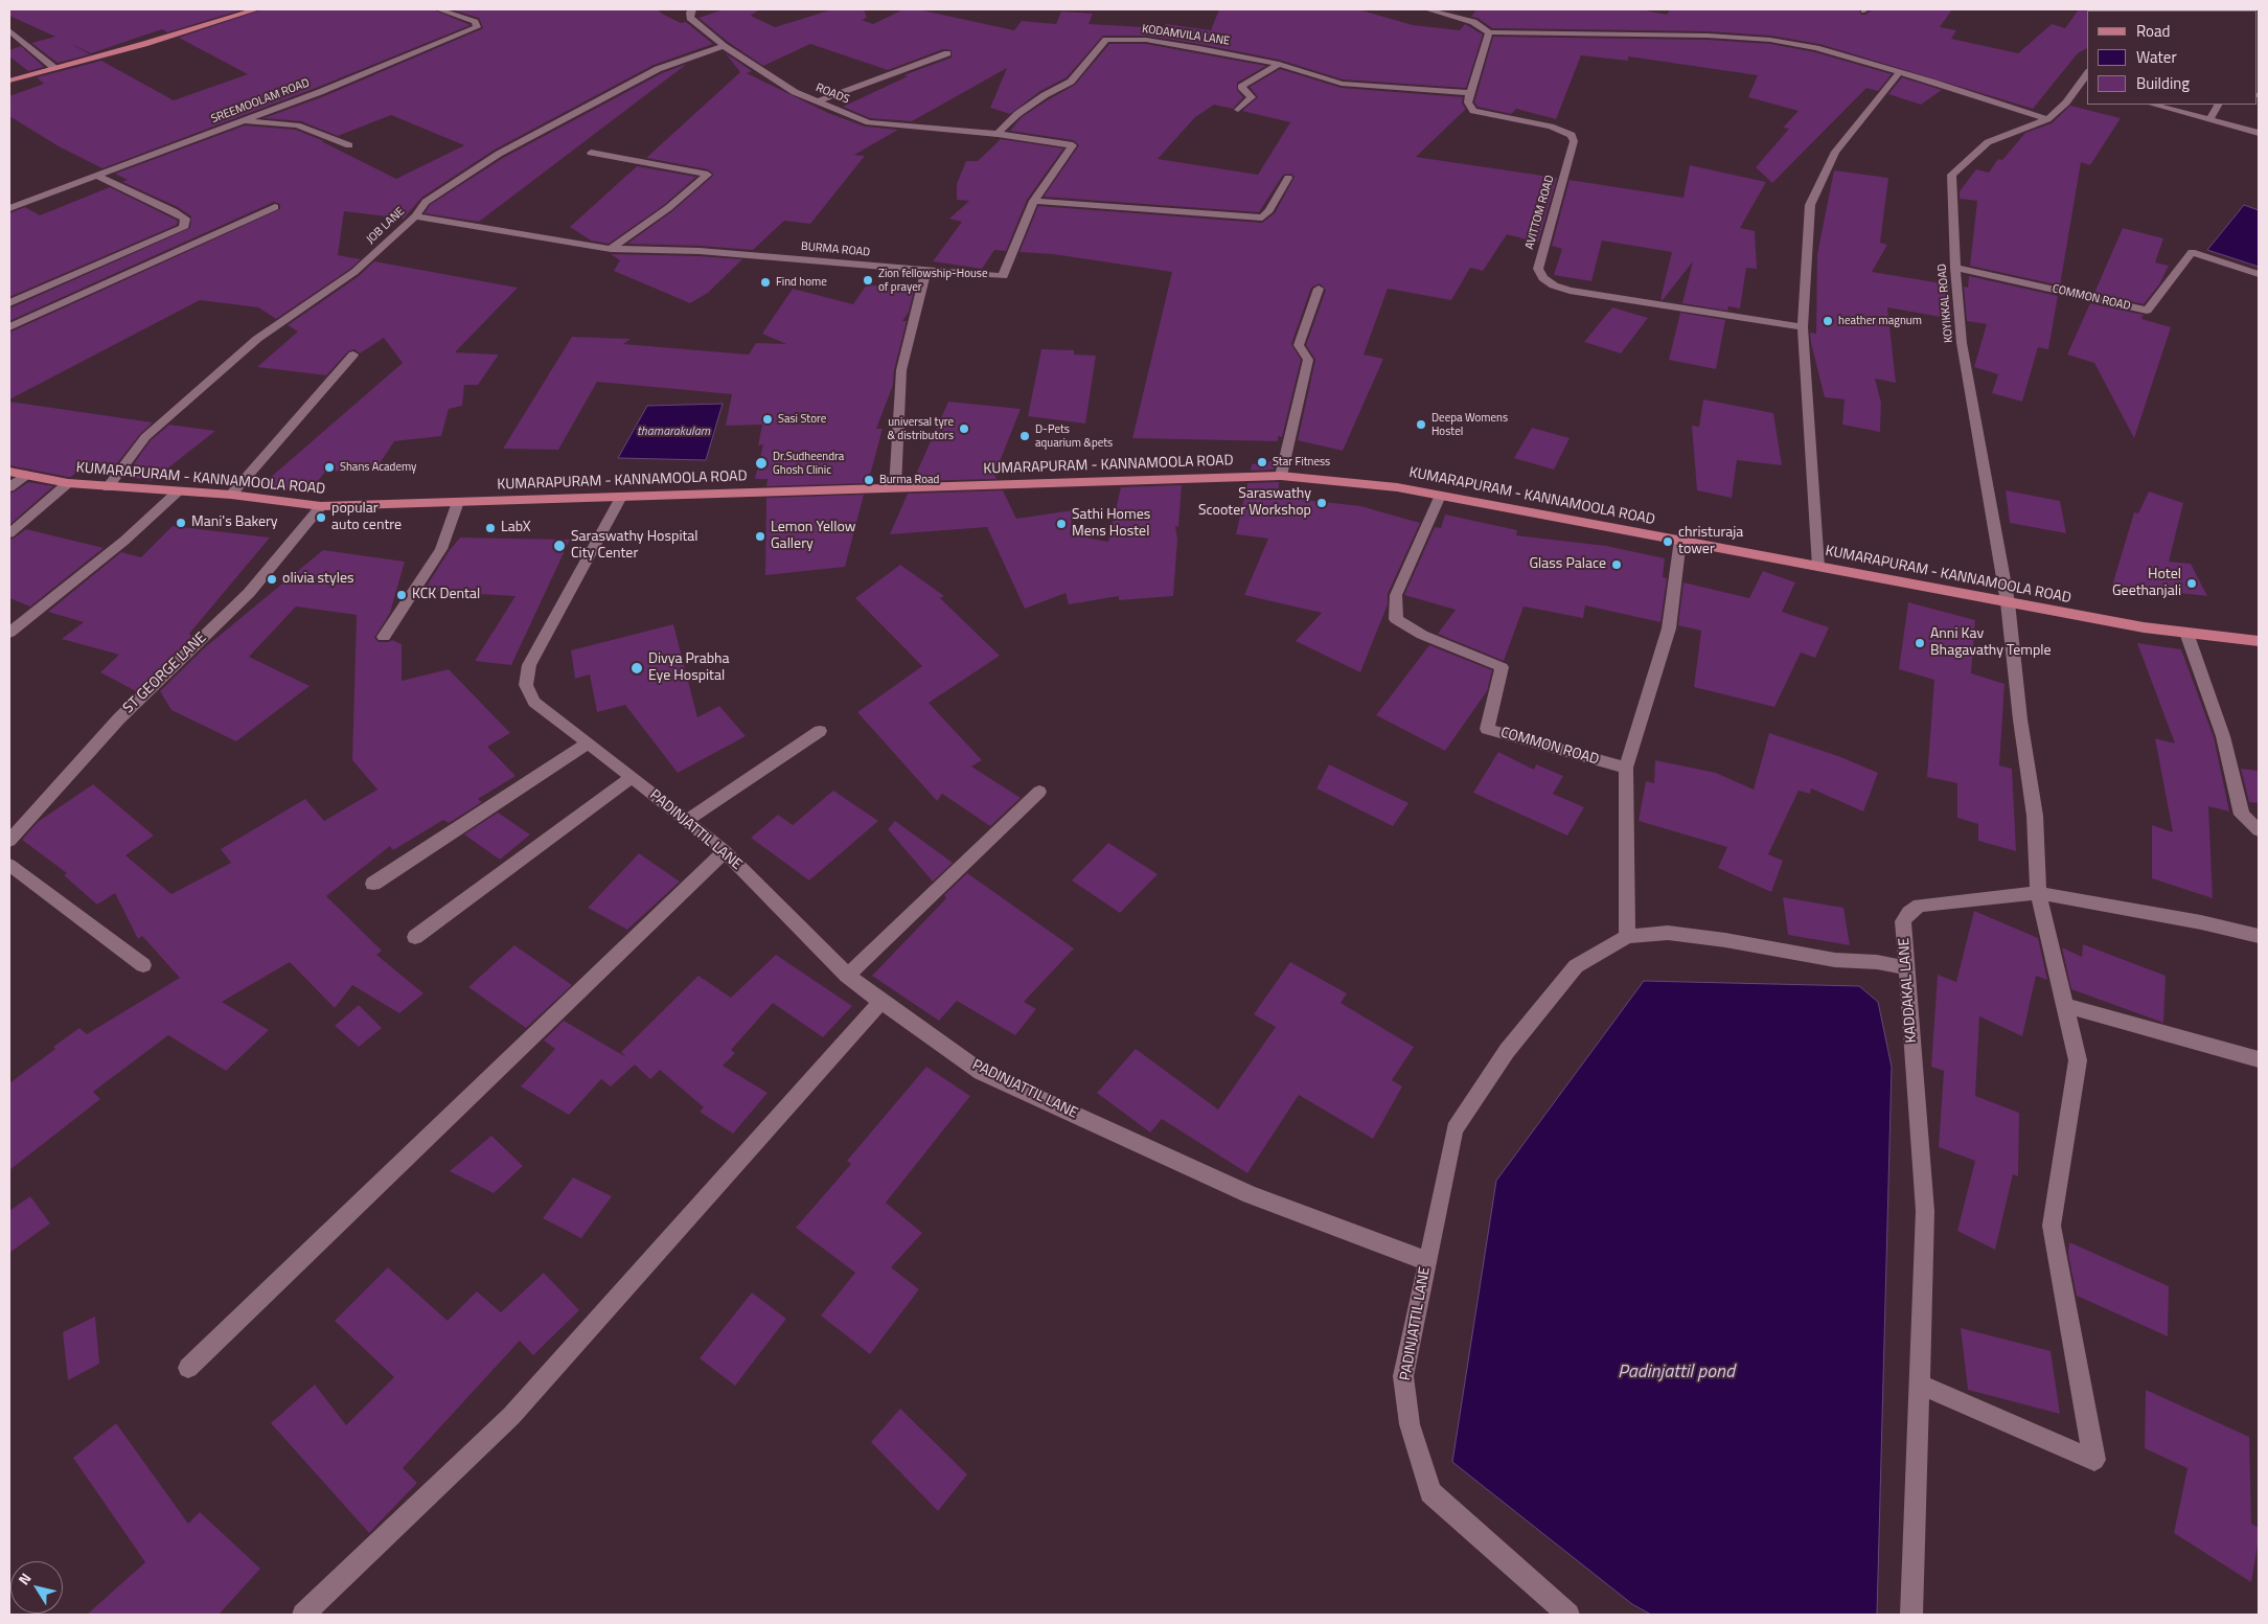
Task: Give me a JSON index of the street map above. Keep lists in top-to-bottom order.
{
  "streets": {
    "main road": ["KUMARAPURAM - KANNAMOOLA ROAD"],
    "street": [
      "KODAMVILA LANE",
      "ROADS",
      "SREEMOOLAM ROAD",
      "AVITTOM ROAD",
      "JOB LANE",
      "BURMA ROAD",
      "COMMON ROAD",
      "KOYIKKAL ROAD",
      "ST GEORGE LANE",
      "PADINJATTIL LANE",
      "KADDAKAL LANE"
    ]
  },
  "crossings": [
    ["KODAMVILA LANE", "ROADS"],
    ["ROADS", "JOB LANE"],
    ["JOB LANE", "BURMA ROAD"],
    ["JOB LANE", "KUMARAPURAM - KANNAMOOLA ROAD"],
    ["COMMON ROAD", "KOYIKKAL ROAD"],
    ["COMMON ROAD", "KUMARAPURAM - KANNAMOOLA ROAD"],
    ["KOYIKKAL ROAD", "KUMARAPURAM - KANNAMOOLA ROAD"],
    ["KUMARAPURAM - KANNAMOOLA ROAD", "ST GEORGE LANE"],
    ["KUMARAPURAM - KANNAMOOLA ROAD", "PADINJATTIL LANE"]
  ],
  "water": ["thamarakulam", "Padinjattil pond"],
  "places": [
    "Zion fellowship-House of prayer",
    "Find home",
    "heather magnum",
    "Sasi Store",
    "Deepa Womens Hostel",
    "universal tyre & distributors",
    "D-Pets aquarium &pets",
    "Star Fitness",
    "Dr.Sudheendra Ghosh Clinic",
    "Shans Academy",
    "Burma Road",
    "Saraswathy Scooter Workshop",
    "popular auto centre",
    "Mani's Bakery",
    "Sathi Homes Mens Hostel",
    "LabX",
    "Lemon Yellow Gallery",
    "christuraja tower",
    "Saraswathy Hospital City Center",
    "Glass Palace",
    "olivia styles",
    "Hotel Geethanjali",
    "KCK Dental",
    "Anni Kav Bhagavathy Temple",
    "Divya Prabha Eye Hospital"
  ],
  "legend": ["Road", "Water", "Building"],
  "north": "top left"
}
